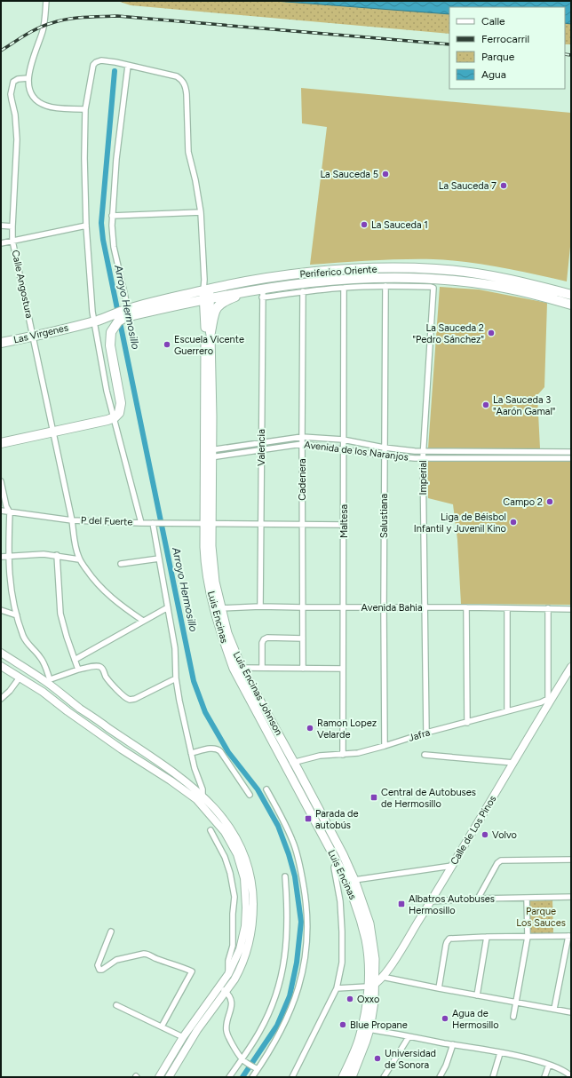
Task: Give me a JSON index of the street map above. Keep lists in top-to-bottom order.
{
  "streets": {
    "highway": ["Periferico Oriente", "Las Virgenes"],
    "main road": ["Luis Encinas", "Luis Encinas Johnson"],
    "street": [
      "Calle Angostura",
      "Valencia",
      "Avenida de los Naranjos",
      "Imperial",
      "Cadenera",
      "Salustiana",
      "P del Fuerte",
      "Maltesa",
      "Avenida Bahia",
      "Jafra",
      "Calle de Los Pinos"
    ]
  },
  "crossings": [
    ["Periferico Oriente", "Las Virgenes"],
    ["Periferico Oriente", "Valencia"],
    ["Periferico Oriente", "Luis Encinas Johnson"],
    ["Calle Angostura", "Las Virgenes"],
    ["Calle Angostura", "P del Fuerte"],
    ["Valencia", "Avenida de los Naranjos"],
    ["Valencia", "P del Fuerte"],
    ["Valencia", "Avenida Bahia"],
    ["Avenida de los Naranjos", "Imperial"],
    ["Avenida de los Naranjos", "Cadenera"],
    ["Avenida de los Naranjos", "Salustiana"],
    ["Avenida de los Naranjos", "Maltesa"],
    ["Avenida de los Naranjos", "Luis Encinas Johnson"],
    ["Imperial", "Salustiana"],
    ["Imperial", "Avenida Bahia"],
    ["Imperial", "Jafra"],
    ["Cadenera", "P del Fuerte"],
    ["Cadenera", "Avenida Bahia"],
    ["Salustiana", "Avenida Bahia"],
    ["Salustiana", "Jafra"],
    ["P del Fuerte", "Maltesa"],
    ["P del Fuerte", "Luis Encinas Johnson"],
    ["Maltesa", "Avenida Bahia"],
    ["Maltesa", "Jafra"],
    ["Avenida Bahia", "Luis Encinas Johnson"],
    ["Luis Encinas", "Luis Encinas Johnson"],
    ["Luis Encinas", "Jafra"],
    ["Luis Encinas", "Calle de Los Pinos"],
    ["Luis Encinas Johnson", "Jafra"],
    ["Luis Encinas Johnson", "Calle de Los Pinos"],
    ["Jafra", "Calle de Los Pinos"]
  ],
  "water": ["Arroyo Hermosillo"],
  "parks": ["Parque Los Sauces"],
  "places": {
    "other": [
      "La Sauceda 5",
      "La Sauceda 7",
      "La Sauceda 1",
      "La Sauceda 2 \"Pedro Sánchez\"",
      "Escuela Vicente Guerrero",
      "La Sauceda 3 \"Aarón Gamal\"",
      "Campo 2",
      "Liga de Béisbol Infantil y Juvenil Kino",
      "Ramon Lopez Velarde",
      "Volvo",
      "Oxxo",
      "Agua de Hermosillo",
      "Blue Propane",
      "Universidad de Sonora"
    ],
    "transit": ["Central de Autobuses de Hermosillo", "Parada de autobús", "Albatros Autobuses Hermosillo"]
  },
  "legend": [
    "Calle",
    "Ferrocarril",
    "Parque",
    "Agua"
  ]
}
